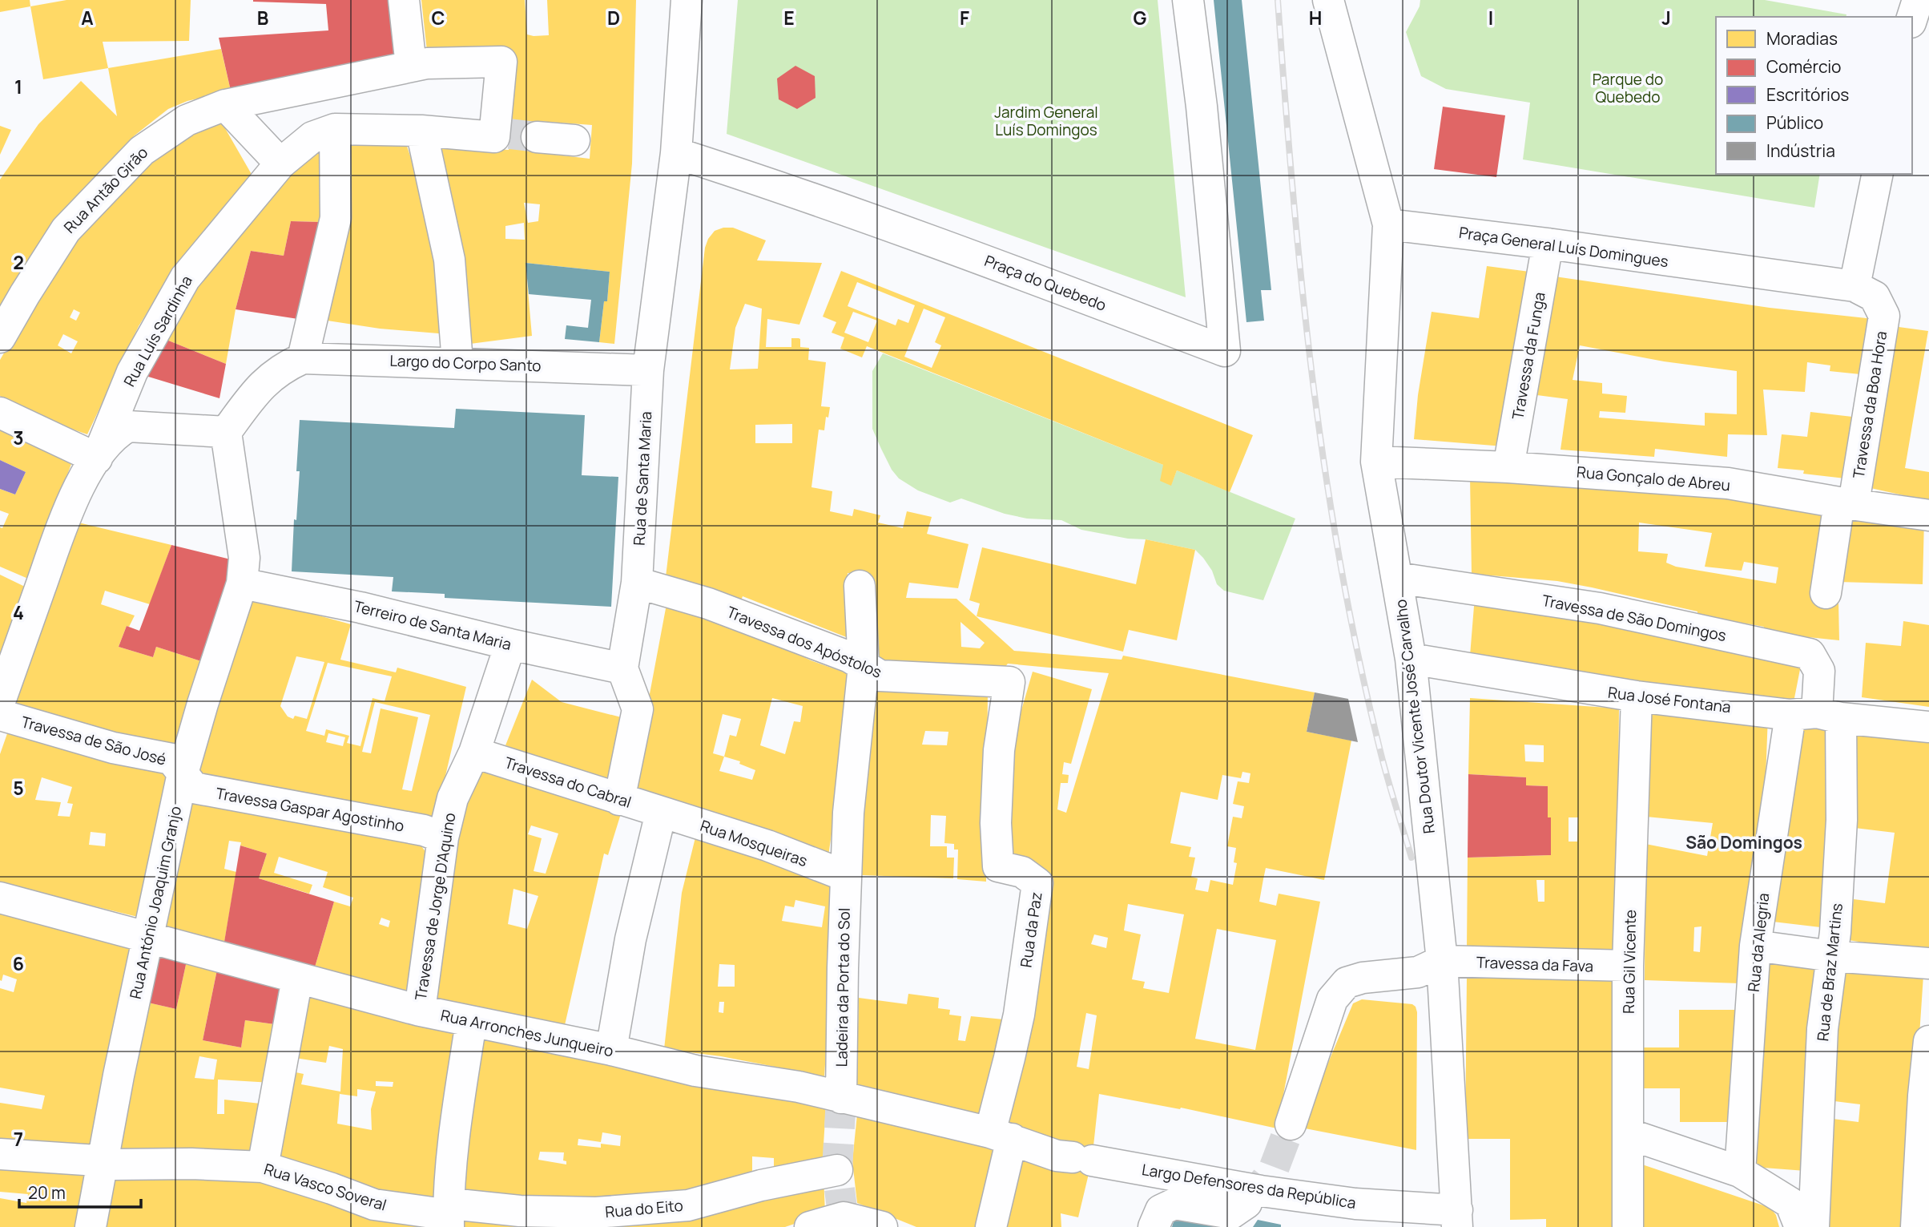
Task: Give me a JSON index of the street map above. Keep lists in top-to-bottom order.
{
  "streets": {
    "street": [
      "Rua Antão Girão",
      "Praça General Luís Domingues",
      "Praça do Quebedo",
      "Rua Luís Sardinha",
      "Travessa da Funga",
      "Largo do Corpo Santo",
      "Travessa da Boa Hora",
      "Rua de Santa Maria",
      "Rua Gonçalo de Abreu",
      "Travessa de São Domingos",
      "Terreiro de Santa Maria",
      "Travessa dos Apóstolos",
      "Rua José Fontana",
      "Rua Doutor Vicente José Carvalho",
      "Travessa de São José",
      "Travessa do Cabral",
      "Travessa Gaspar Agostinho",
      "Rua Mosqueiras",
      "Rua António Joaquim Granjo",
      "Travessa de Jorge D'Aquino",
      "Rua da Paz",
      "Rua da Alegria",
      "Rua Gil Vicente",
      "Travessa da Fava",
      "Rua de Braz Martins",
      "Ladeira da Porta do Sol",
      "Rua Arronches Junqueiro",
      "Largo Defensores da República",
      "Rua Vasco Soveral",
      "Rua do Eito"
    ]
  },
  "crossings": [
    ["Praça General Luís Domingues", "Travessa da Funga"],
    ["Praça General Luís Domingues", "Travessa da Boa Hora"],
    ["Praça General Luís Domingues", "Rua Doutor Vicente José Carvalho"],
    ["Praça do Quebedo", "Rua de Santa Maria"],
    ["Travessa da Funga", "Rua Gonçalo de Abreu"],
    ["Largo do Corpo Santo", "Rua de Santa Maria"],
    ["Travessa da Boa Hora", "Rua Gonçalo de Abreu"],
    ["Rua de Santa Maria", "Terreiro de Santa Maria"],
    ["Rua de Santa Maria", "Travessa dos Apóstolos"],
    ["Rua de Santa Maria", "Travessa do Cabral"],
    ["Rua Gonçalo de Abreu", "Rua Doutor Vicente José Carvalho"],
    ["Travessa de São Domingos", "Rua José Fontana"],
    ["Travessa de São Domingos", "Rua Doutor Vicente José Carvalho"],
    ["Travessa de São Domingos", "Rua da Alegria"],
    ["Travessa de São Domingos", "Rua de Braz Martins"],
    ["Terreiro de Santa Maria", "Rua António Joaquim Granjo"],
    ["Terreiro de Santa Maria", "Travessa de Jorge D'Aquino"],
    ["Travessa dos Apóstolos", "Rua da Paz"],
    ["Travessa dos Apóstolos", "Ladeira da Porta do Sol"],
    ["Rua José Fontana", "Rua Doutor Vicente José Carvalho"],
    ["Rua José Fontana", "Rua da Alegria"],
    ["Rua José Fontana", "Rua Gil Vicente"],
    ["Rua José Fontana", "Rua de Braz Martins"],
    ["Rua Doutor Vicente José Carvalho", "Travessa da Fava"],
    ["Rua Doutor Vicente José Carvalho", "Largo Defensores da República"],
    ["Travessa de São José", "Travessa Gaspar Agostinho"],
    ["Travessa de São José", "Rua António Joaquim Granjo"],
    ["Travessa do Cabral", "Rua Mosqueiras"],
    ["Travessa do Cabral", "Travessa de Jorge D'Aquino"],
    ["Travessa Gaspar Agostinho", "Rua António Joaquim Granjo"],
    ["Travessa Gaspar Agostinho", "Travessa de Jorge D'Aquino"],
    ["Rua Mosqueiras", "Ladeira da Porta do Sol"],
    ["Rua António Joaquim Granjo", "Rua Arronches Junqueiro"],
    ["Rua António Joaquim Granjo", "Rua Vasco Soveral"],
    ["Travessa de Jorge D'Aquino", "Rua Arronches Junqueiro"],
    ["Rua da Paz", "Rua Arronches Junqueiro"],
    ["Rua da Alegria", "Rua de Braz Martins"],
    ["Rua Gil Vicente", "Travessa da Fava"],
    ["Ladeira da Porta do Sol", "Rua Arronches Junqueiro"],
    ["Rua Arronches Junqueiro", "Largo Defensores da República"],
    ["Rua Vasco Soveral", "Rua do Eito"]
  ],
  "districts": ["São Domingos"],
  "parks": ["Parque do Quebedo", "Jardim General Luís Domingos"],
  "legend": [
    "Moradias",
    "Comércio",
    "Escritórios",
    "Público",
    "Indústria"
  ],
  "scale_bar": "20 m",
  "grid": {
    "columns": [
      "A",
      "B",
      "C",
      "D",
      "E",
      "F",
      "G",
      "H",
      "I",
      "J"
    ],
    "rows": [
      "1",
      "2",
      "3",
      "4",
      "5",
      "6",
      "7"
    ]
  }
}
